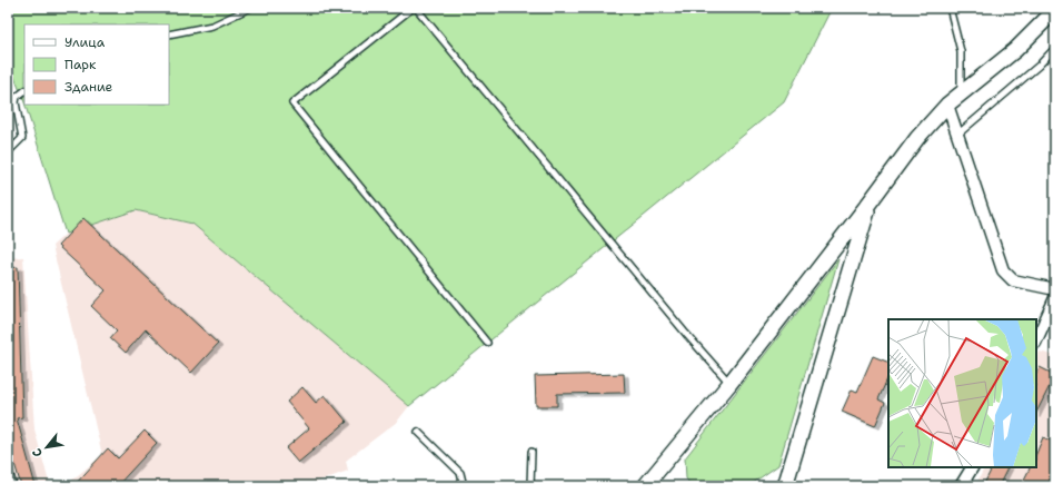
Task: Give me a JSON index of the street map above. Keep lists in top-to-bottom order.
{
  "legend": ["Улица", "Парк", "Здание"],
  "north": "bottom left"
}
